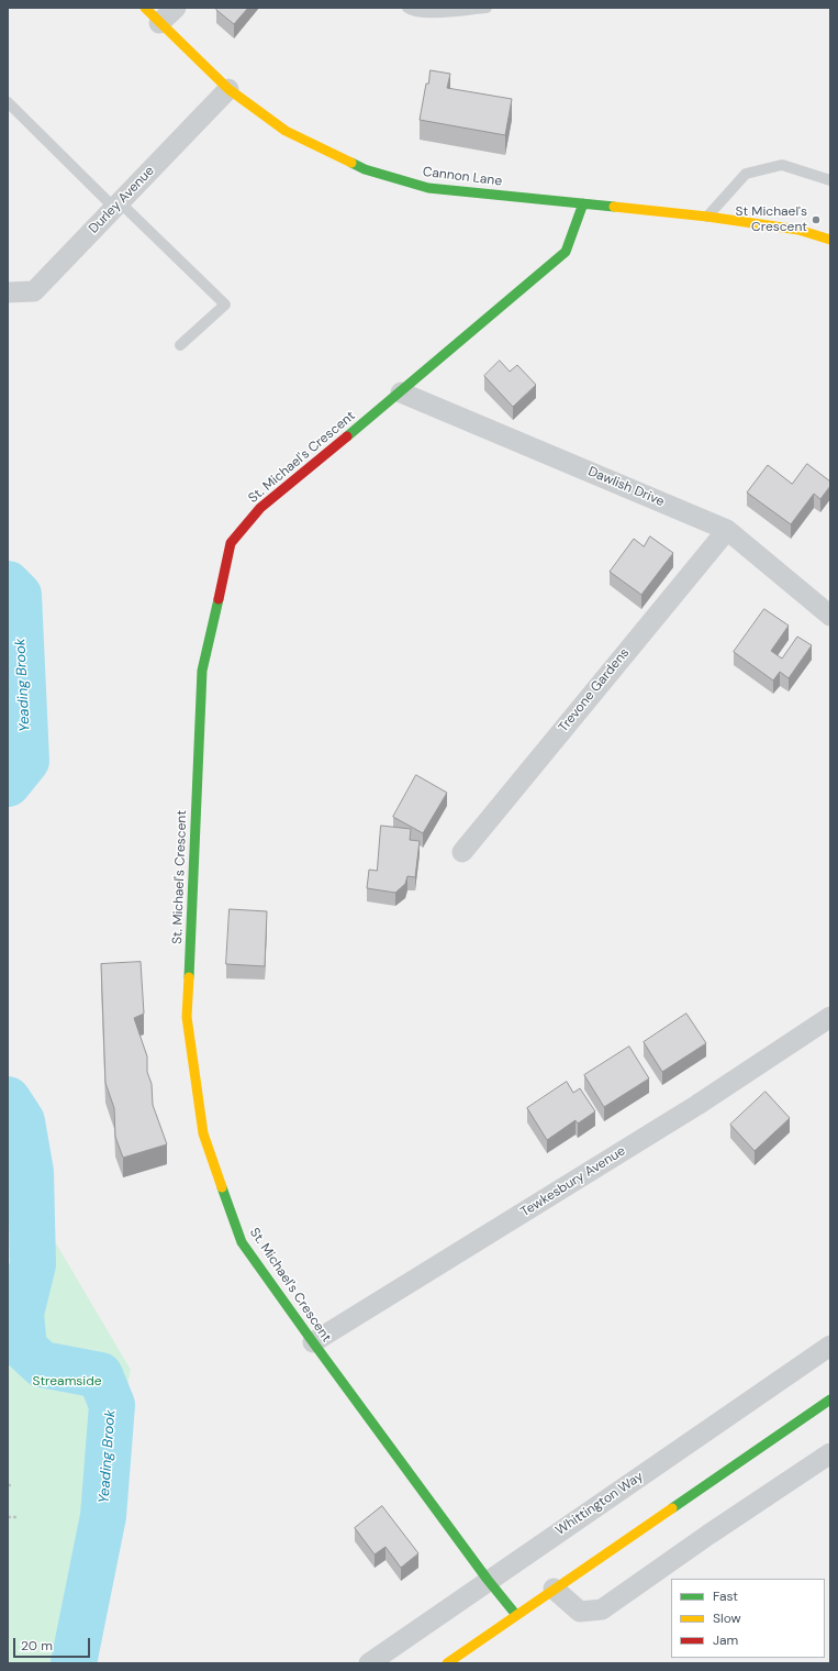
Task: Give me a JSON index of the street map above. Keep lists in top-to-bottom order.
{
  "streets": {
    "street": [
      "Cannon Lane",
      "Durley Avenue",
      "St. Michael's Crescent",
      "Dawlish Drive",
      "Trevone Gardens",
      "Tewkesbury Avenue",
      "Whittington Way"
    ]
  },
  "crossings": [
    ["Cannon Lane", "Durley Avenue"],
    ["Cannon Lane", "St. Michael's Crescent"],
    ["St. Michael's Crescent", "Dawlish Drive"],
    ["St. Michael's Crescent", "Tewkesbury Avenue"],
    ["St. Michael's Crescent", "Whittington Way"],
    ["Dawlish Drive", "Trevone Gardens"]
  ],
  "water": ["Yeading Brook"],
  "parks": ["Streamside"],
  "places": ["St Michael's Crescent"],
  "legend": ["Fast", "Slow", "Jam"],
  "scale_bar": "20 m"
}
